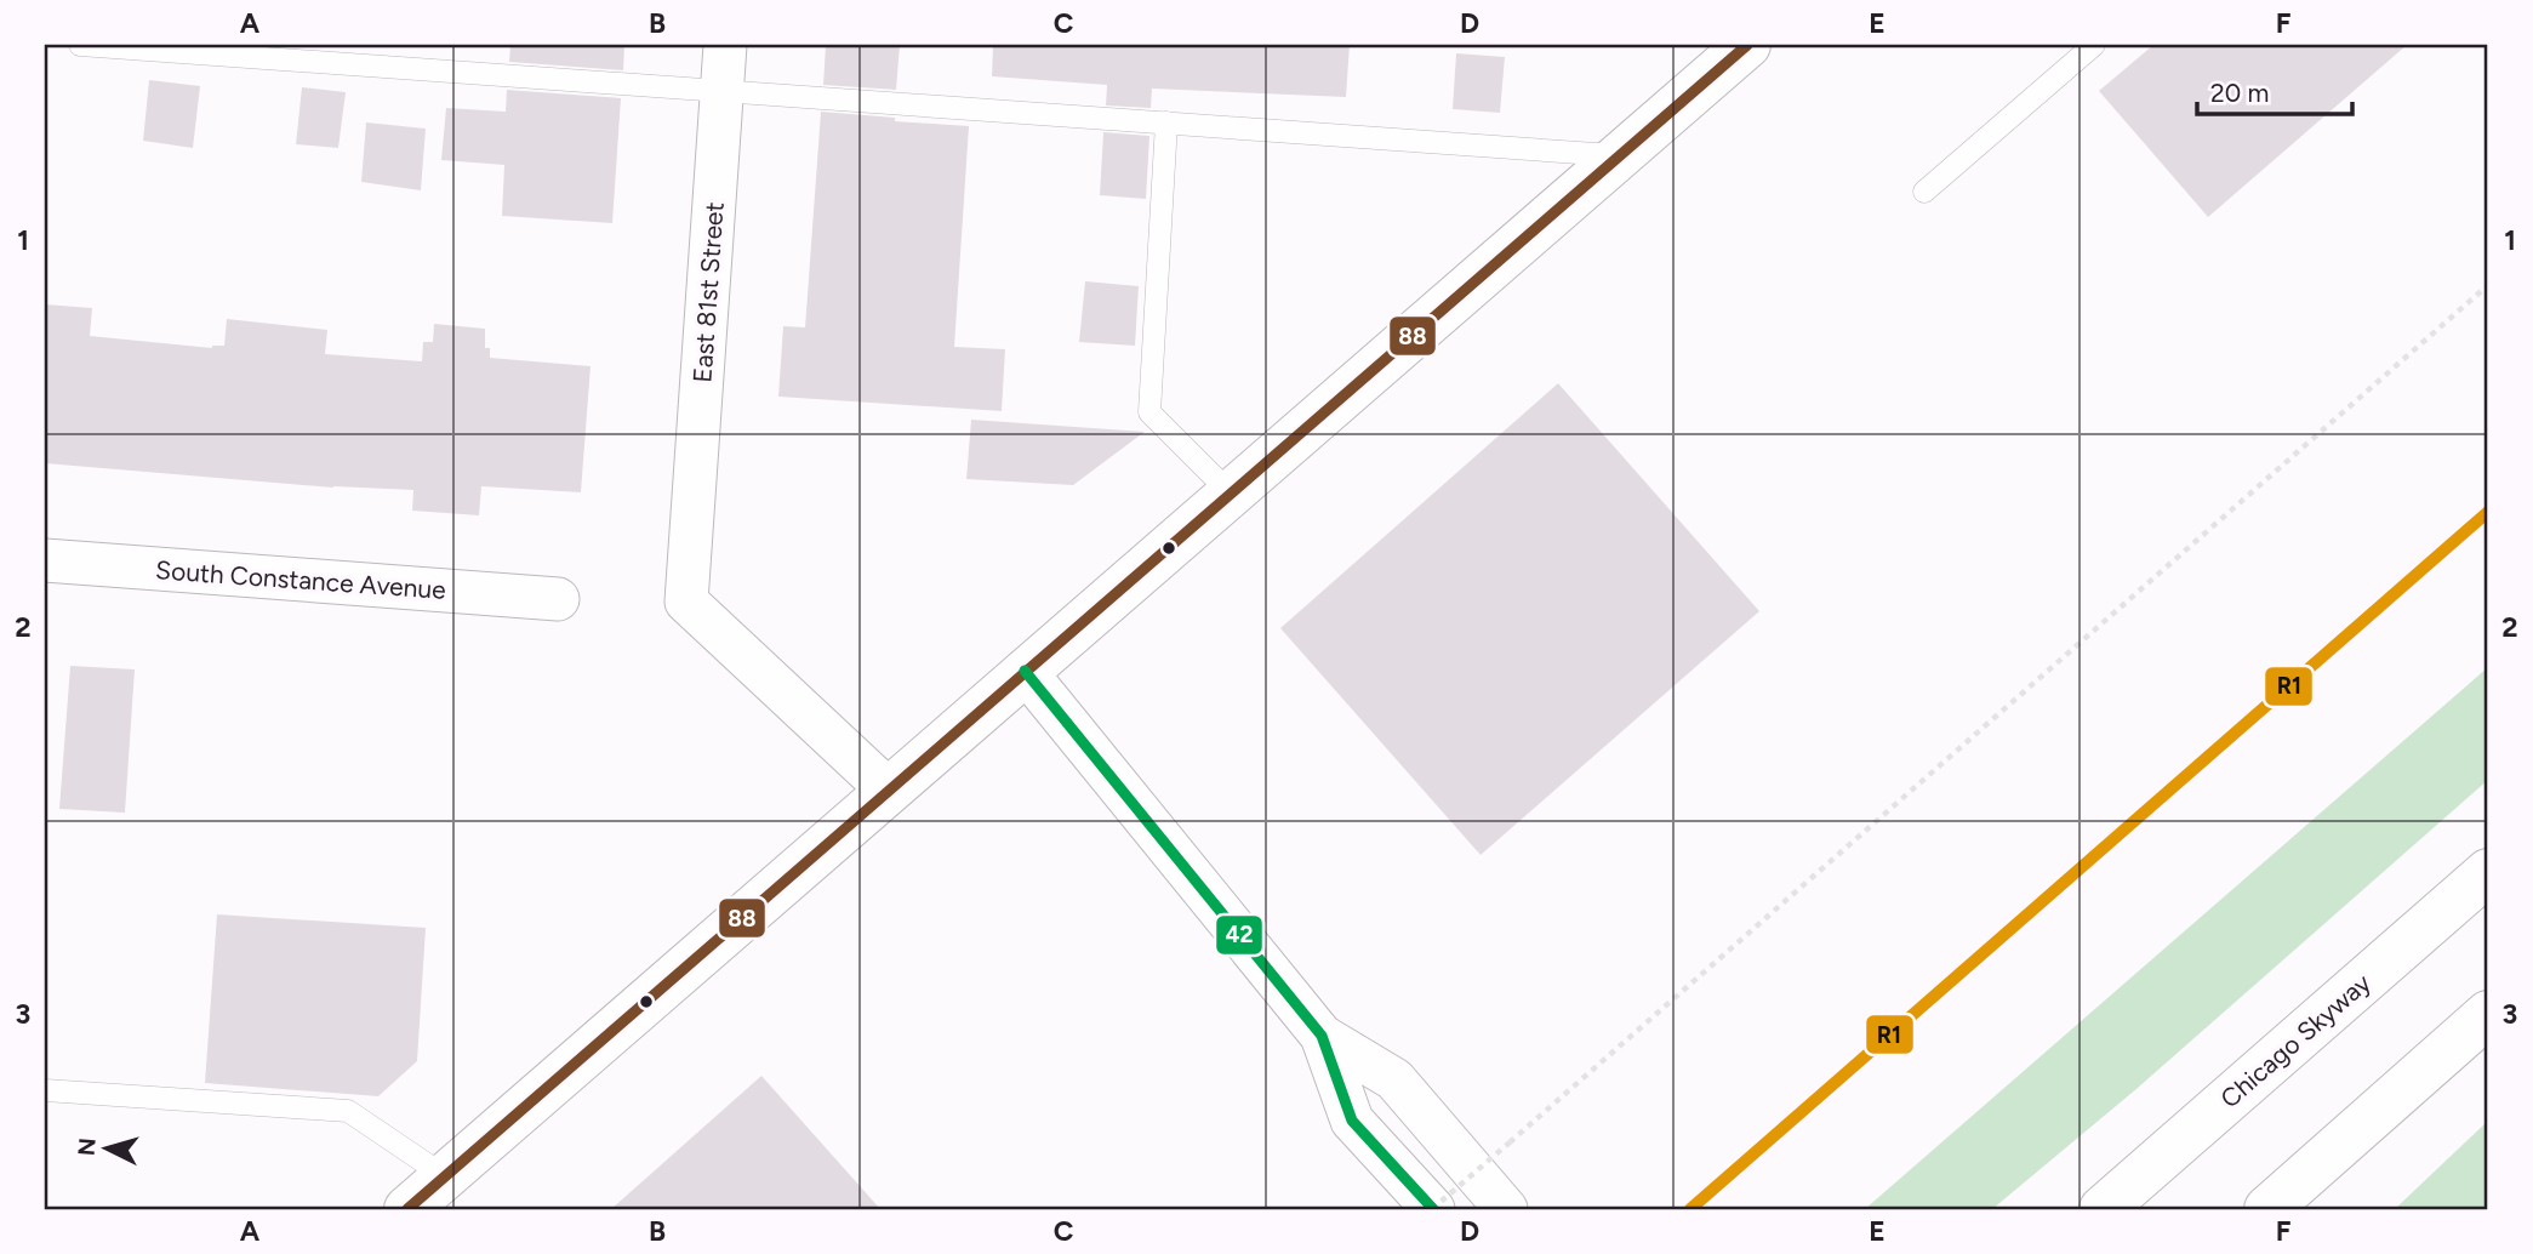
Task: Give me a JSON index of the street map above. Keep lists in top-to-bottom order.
{
  "streets": {
    "main road": ["Chicago Skyway"],
    "street": ["East 81st Street", "South Constance Avenue"]
  },
  "lines": ["transit line 88", "transit line R1", "transit line 42"],
  "scale_bar": "20 m",
  "north": "left",
  "grid": {
    "columns": [
      "A",
      "B",
      "C",
      "D",
      "E",
      "F"
    ],
    "rows": ["1", "2", "3"]
  }
}
